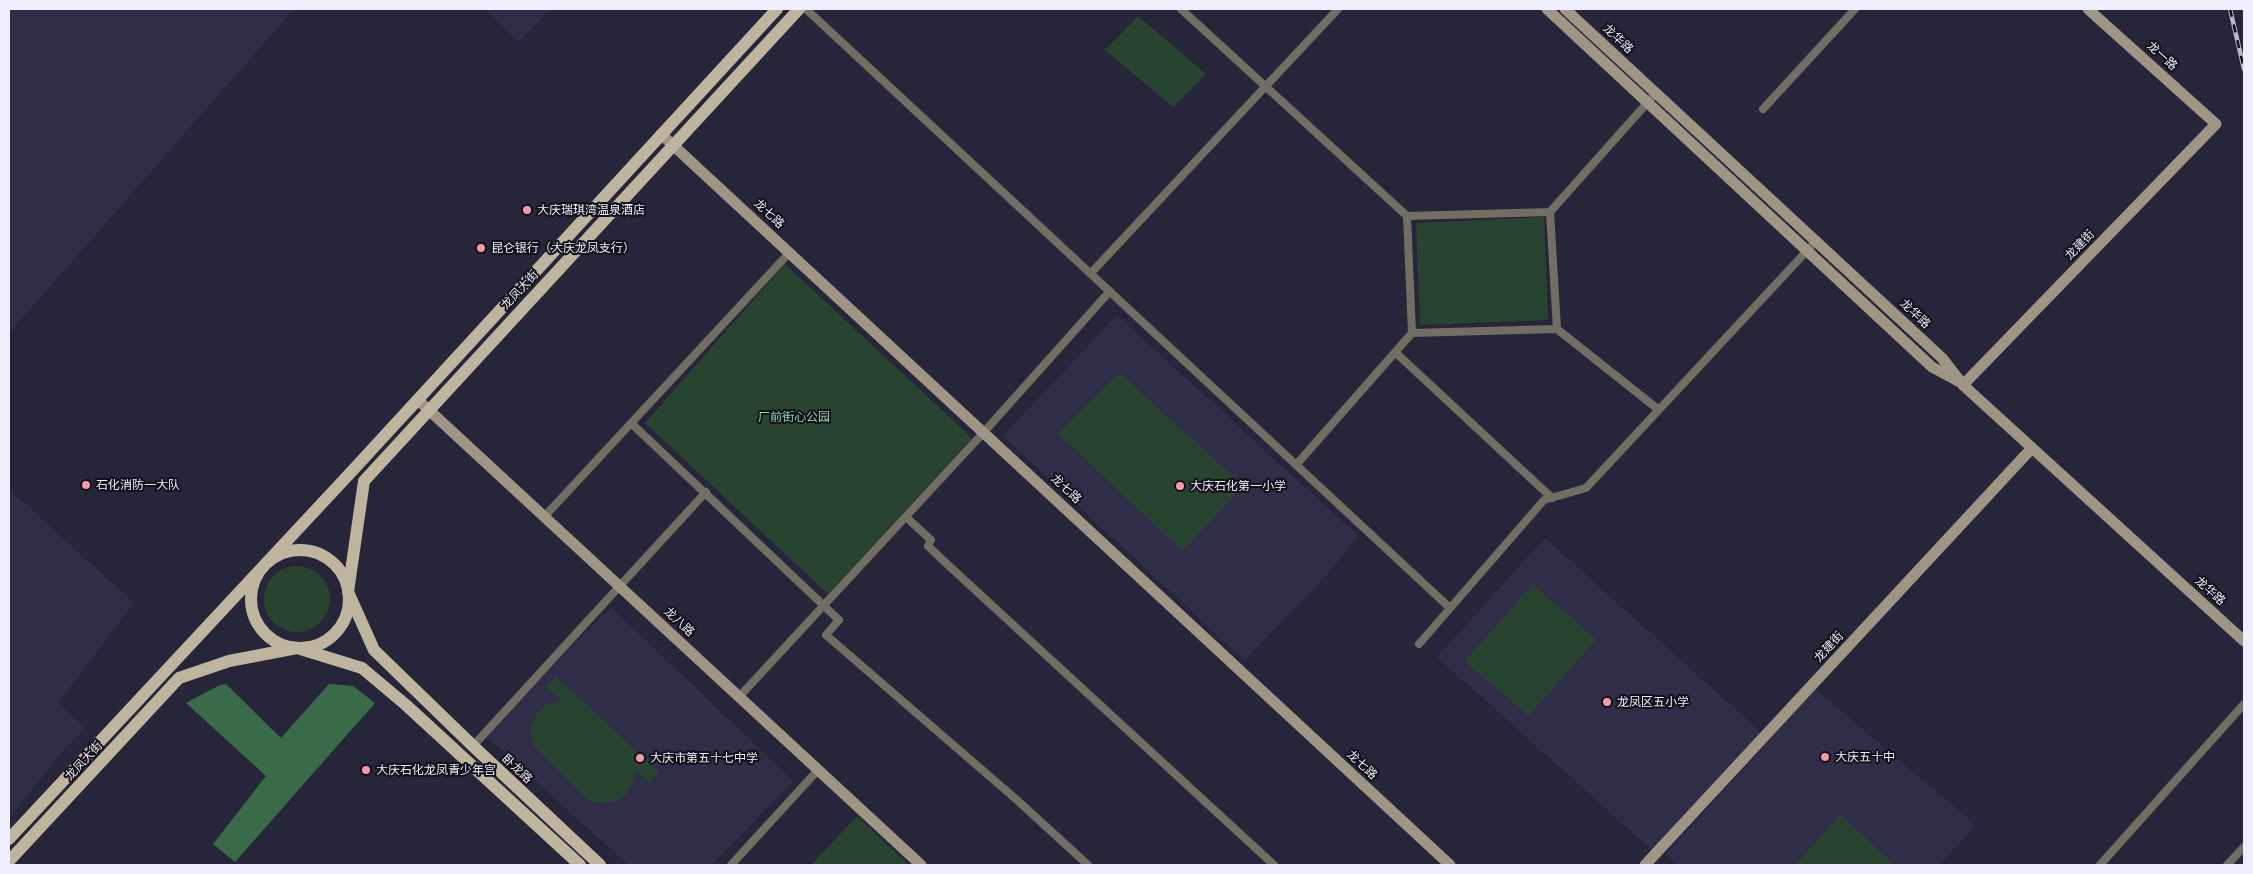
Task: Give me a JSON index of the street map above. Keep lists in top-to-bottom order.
{
  "streets": {
    "main road": ["龙凤大街", "卧龙路"],
    "street": [
      "龙华路",
      "龙一路",
      "龙七路",
      "龙建街",
      "龙八路"
    ]
  },
  "crossings": [
    ["龙华路", "龙建街"],
    ["龙一路", "龙建街"],
    ["龙七路", "龙凤大街"],
    ["龙凤大街", "龙八路"],
    ["龙凤大街", "卧龙路"]
  ],
  "parks": ["厂前街心公园"],
  "places": [
    "大庆瑞琪湾温泉酒店",
    "昆仑银行（大庆龙凤支行）",
    "石化消防一大队",
    "大庆石化第一小学",
    "龙凤区五小学",
    "大庆五十中",
    "大庆市第五十七中学",
    "大庆石化龙凤青少年宫"
  ]
}
